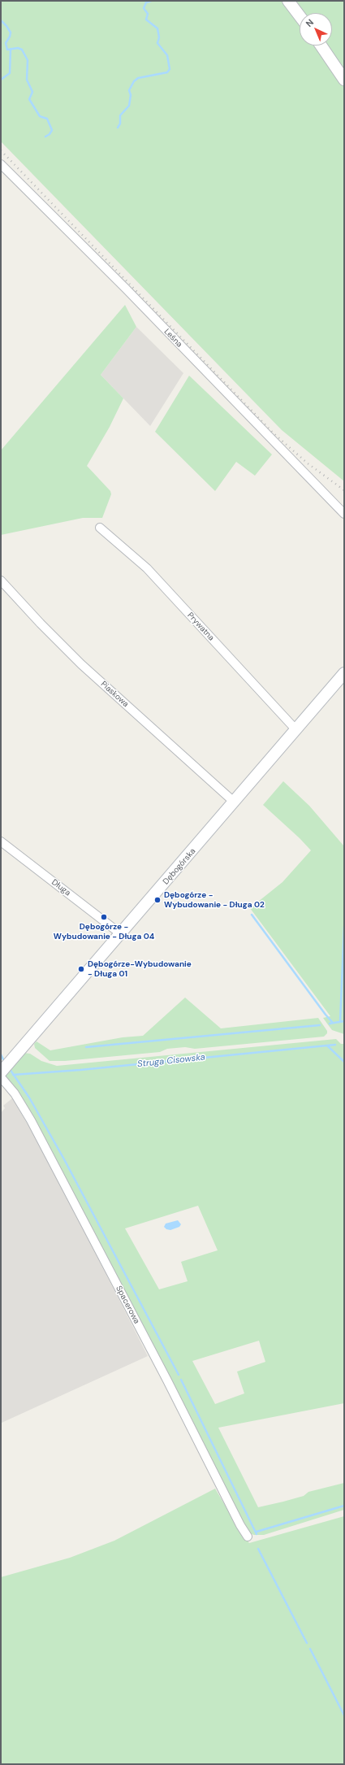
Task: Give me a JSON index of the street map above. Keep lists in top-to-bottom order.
{
  "streets": {
    "street": [
      "Leśna",
      "Prywatna",
      "Piaskowa",
      "Dębogórska",
      "Długa",
      "Spacerowa"
    ]
  },
  "crossings": [
    ["Prywatna", "Dębogórska"],
    ["Piaskowa", "Dębogórska"],
    ["Dębogórska", "Długa"]
  ],
  "water": ["Struga Cisowska"],
  "places": ["Dębogórze - Wybudowanie - Długa 02", "Dębogórze - Wybudowanie - Długa 04", "Dębogórze-Wybudowanie - Długa 01"],
  "north": "top left"
}
